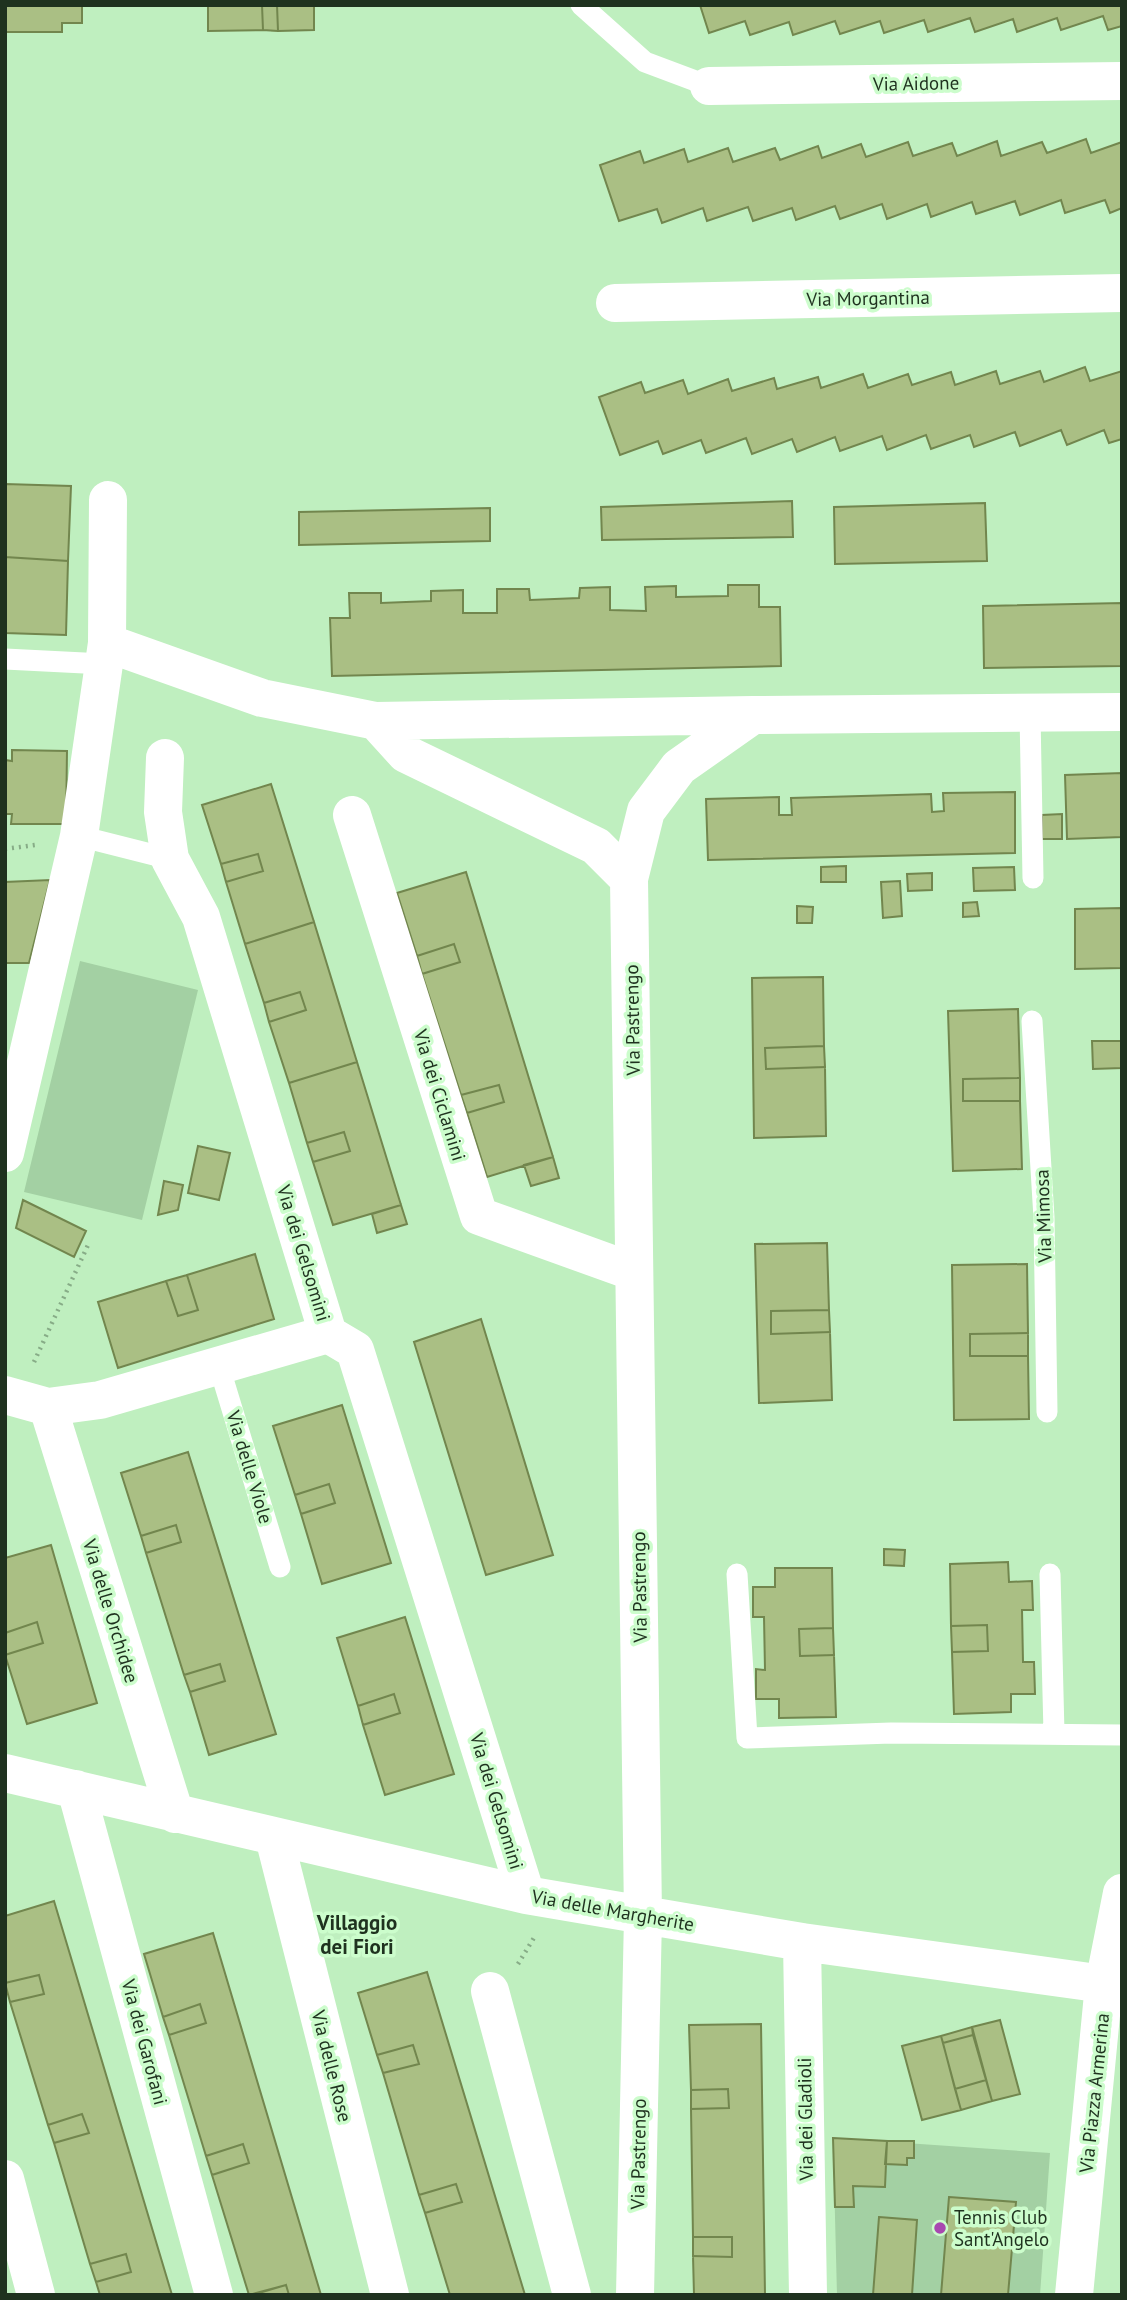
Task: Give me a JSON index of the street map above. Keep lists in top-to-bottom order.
{
  "streets": {
    "street": [
      "Via Aidone",
      "Via Morgantina",
      "Via Pastrengo",
      "Via dei Ciclamini",
      "Via dei Gelsomini",
      "Via delle Orchidee",
      "Via delle Margherite",
      "Via dei Garofani",
      "Via delle Rose",
      "Via Piazza Armerina",
      "Via dei Gladioli"
    ],
    "lane": ["Via Mimosa", "Via delle Viole"]
  },
  "crossings": [
    ["Via Pastrengo", "Via dei Ciclamini"],
    ["Via Pastrengo", "Via delle Margherite"],
    ["Via dei Gelsomini", "Via delle Margherite"],
    ["Via delle Orchidee", "Via delle Margherite"],
    ["Via delle Margherite", "Via dei Garofani"],
    ["Via delle Margherite", "Via delle Rose"],
    ["Via delle Margherite", "Via Piazza Armerina"],
    ["Via delle Margherite", "Via dei Gladioli"]
  ],
  "districts": ["Villaggio dei Fiori"],
  "places": ["Tennis Club Sant'Angelo"]
}
